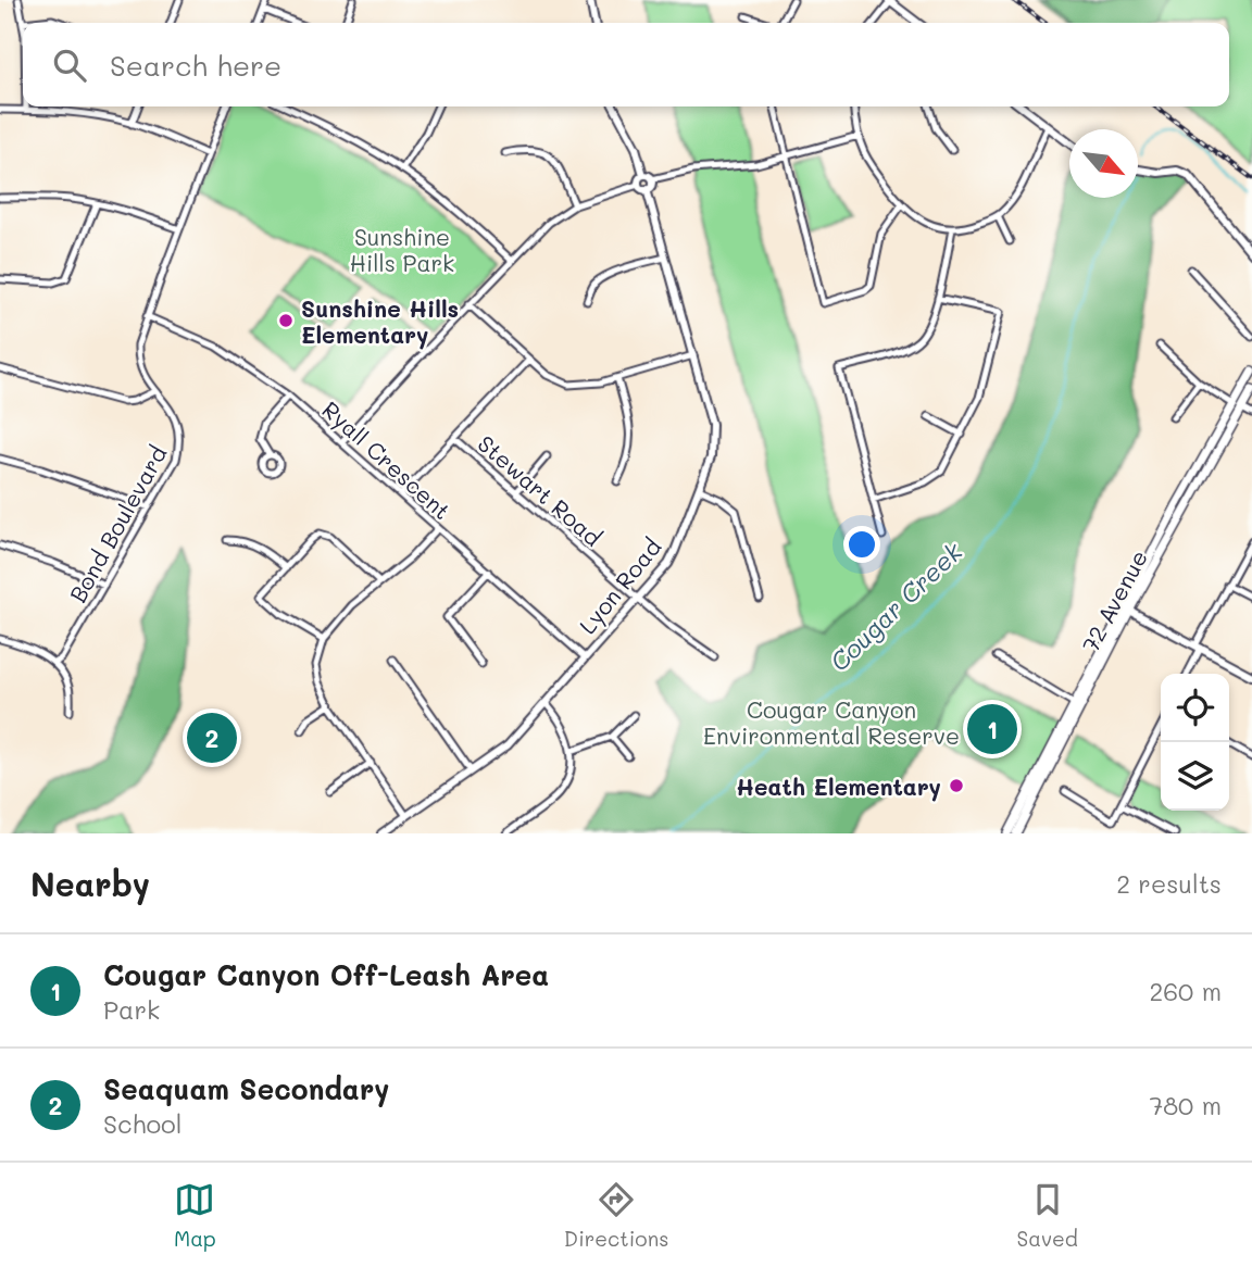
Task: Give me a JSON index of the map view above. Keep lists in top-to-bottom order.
{
  "streets": {
    "main road": ["72 Avenue"],
    "street": [
      "Ryall Crescent",
      "Stewart Road",
      "Bond Boulevard",
      "Lyon Road"
    ]
  },
  "crossings": [
    ["Ryall Crescent", "Bond Boulevard"],
    ["Ryall Crescent", "Lyon Road"],
    ["Stewart Road", "Lyon Road"]
  ],
  "water": ["Cougar Creek"],
  "parks": ["Sunshine Hills Park", "Cougar Canyon Environmental Reserve"],
  "places": ["Sunshine Hills Elementary", "Heath Elementary"],
  "north": "bottom right",
  "page": {
    "search": "Search here",
    "pins": ["1", "2"],
    "heading": ["Nearby", "2 results"],
    "list": [
      {
        "mark": "1",
        "name": "Cougar Canyon Off-Leash Area",
        "note": "Park",
        "value": "260 m"
      },
      {
        "mark": "2",
        "name": "Seaquam Secondary",
        "note": "School",
        "value": "780 m"
      }
    ],
    "nav": ["Map", "Directions", "Saved"]
  }
}
